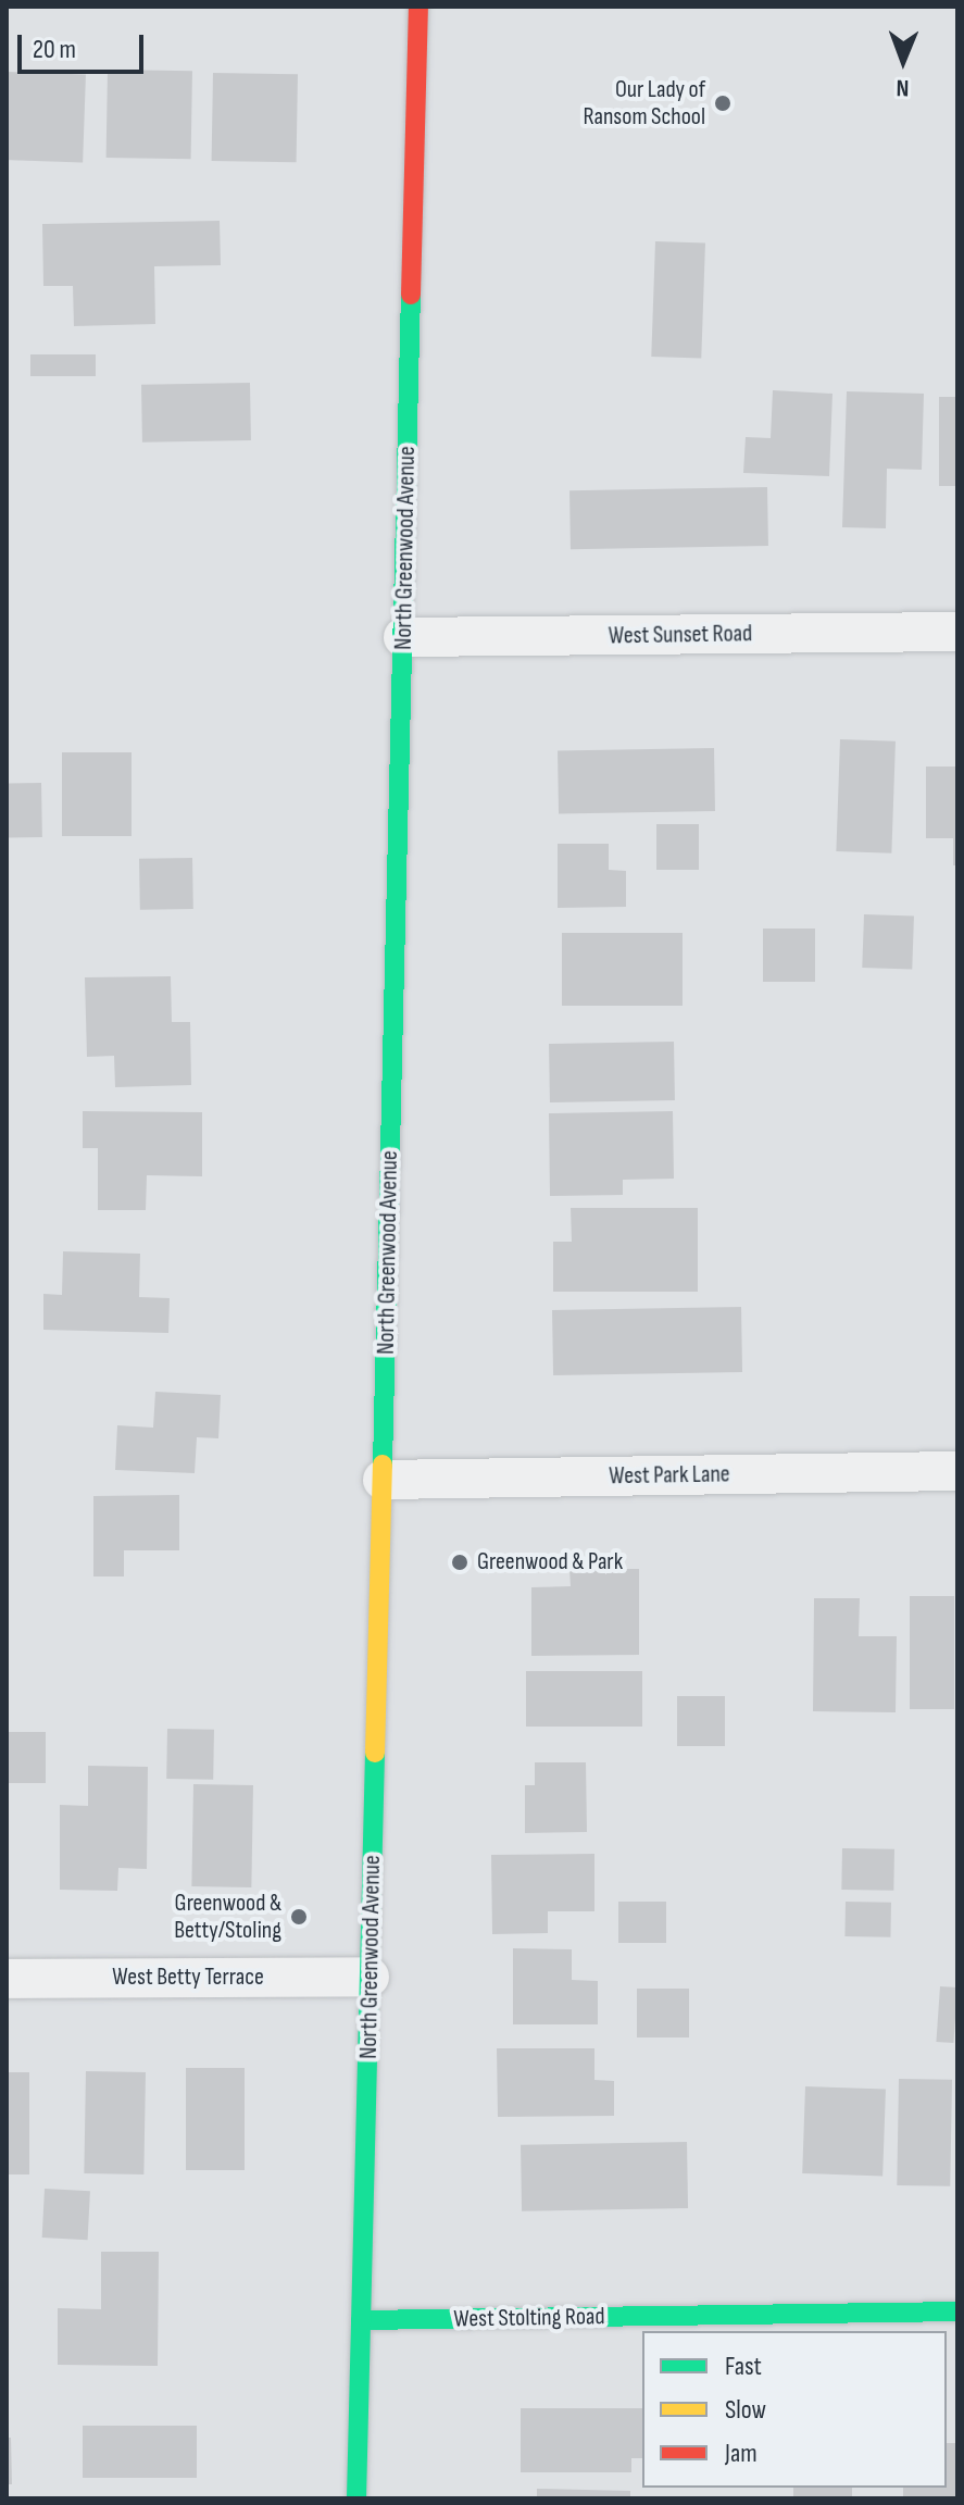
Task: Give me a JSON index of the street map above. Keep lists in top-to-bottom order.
{
  "streets": {
    "main road": ["North Greenwood Avenue", "West Stolting Road"],
    "street": ["West Sunset Road", "West Park Lane", "West Betty Terrace"]
  },
  "crossings": [
    ["North Greenwood Avenue", "West Sunset Road"],
    ["North Greenwood Avenue", "West Park Lane"],
    ["North Greenwood Avenue", "West Betty Terrace"],
    ["North Greenwood Avenue", "West Stolting Road"]
  ],
  "places": ["Our Lady of Ransom School", "Greenwood & Park", "Greenwood & Betty/Stoling"],
  "legend": ["Fast", "Slow", "Jam"],
  "scale_bar": "20 m",
  "north": "bottom"
}
